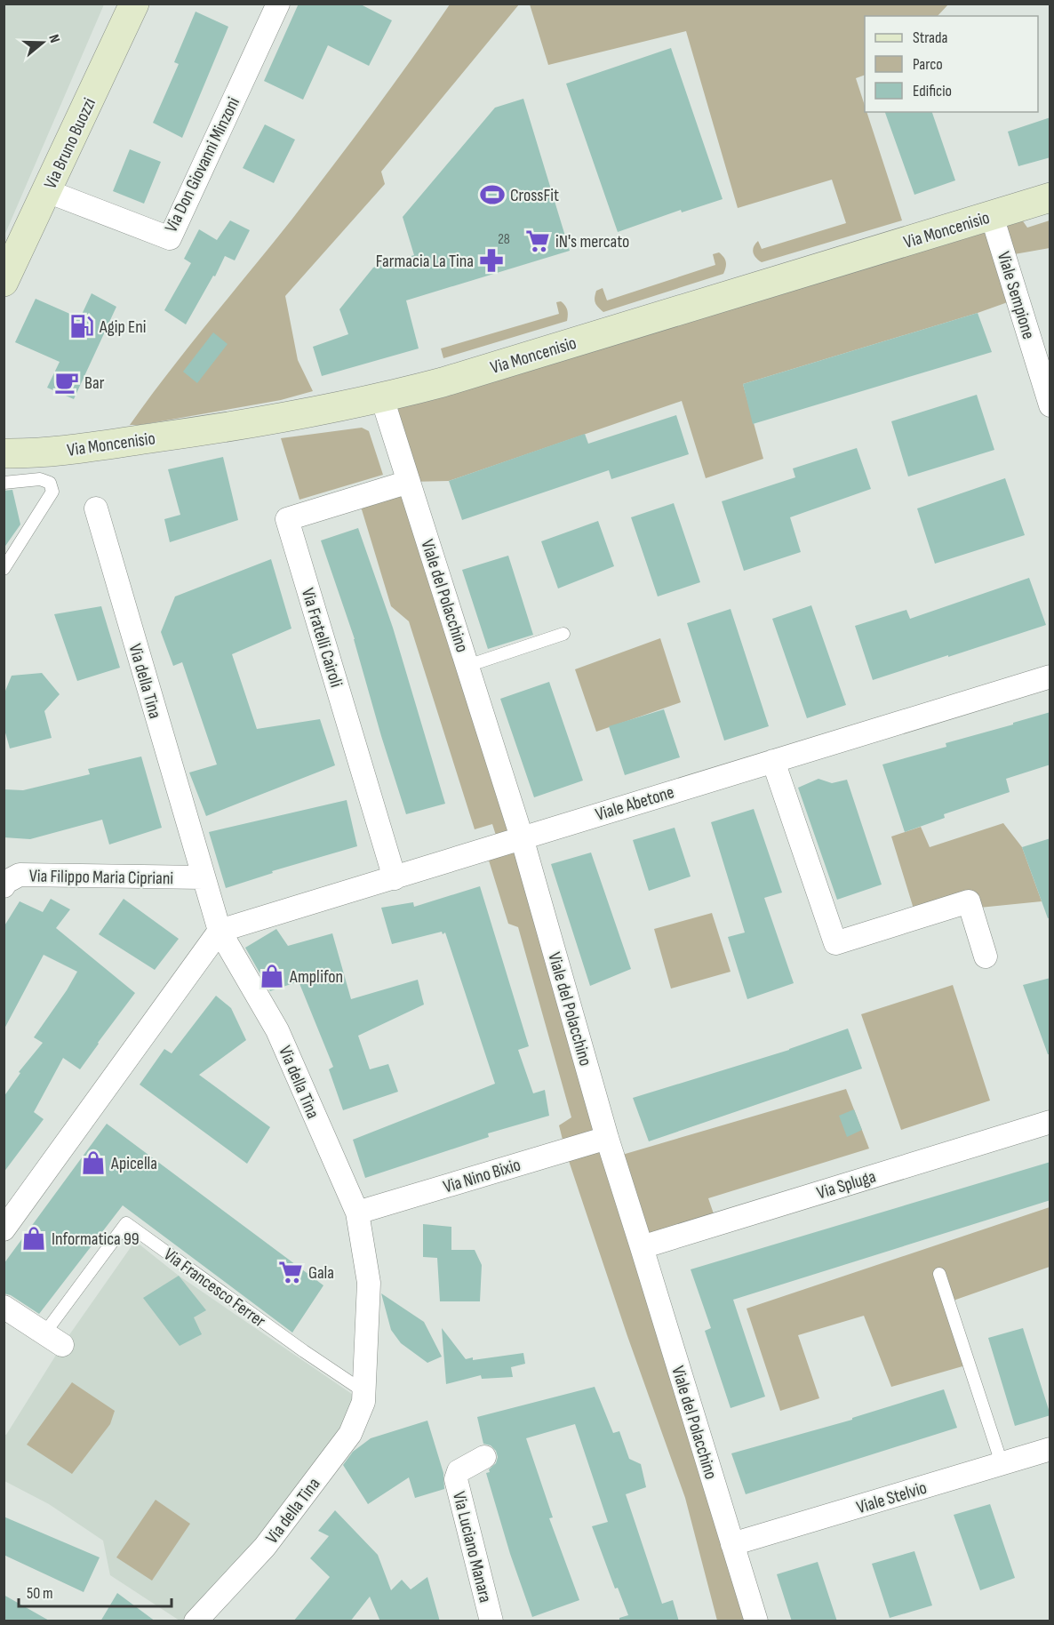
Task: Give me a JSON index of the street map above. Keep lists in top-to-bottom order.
{
  "streets": {
    "main road": ["Via Bruno Buozzi", "Via Moncenisio"],
    "street": [
      "Via Don Giovanni Minzoni",
      "Viale Sempione",
      "Viale del Polacchino",
      "Via Fratelli Cairoli",
      "Via della Tina",
      "Viale Abetone",
      "Via Filippo Maria Cipriani",
      "Via Nino Bixio",
      "Via Spluga",
      "Viale Stelvio",
      "Via Luciano Manara"
    ],
    "lane": ["Via Francesco Ferrer"]
  },
  "crossings": [
    ["Via Bruno Buozzi", "Via Don Giovanni Minzoni"],
    ["Via Moncenisio", "Viale Sempione"],
    ["Via Moncenisio", "Viale del Polacchino"],
    ["Viale del Polacchino", "Via Fratelli Cairoli"],
    ["Viale del Polacchino", "Viale Abetone"],
    ["Viale del Polacchino", "Via Nino Bixio"],
    ["Viale del Polacchino", "Via Spluga"],
    ["Viale del Polacchino", "Viale Stelvio"],
    ["Via Fratelli Cairoli", "Viale Abetone"],
    ["Via della Tina", "Viale Abetone"],
    ["Via della Tina", "Via Filippo Maria Cipriani"],
    ["Via della Tina", "Via Nino Bixio"],
    ["Via della Tina", "Via Francesco Ferrer"]
  ],
  "places": {
    "sports": ["CrossFit"],
    "supermarket": ["iN's mercato", "Gala"],
    "pharmacy": ["Farmacia La Tina"],
    "fuel station": ["Agip Eni"],
    "cafe": ["Bar"],
    "shop": ["Amplifon", "Apicella", "Informatica 99"]
  },
  "house_numbers": ["28"],
  "legend": ["Strada", "Parco", "Edificio"],
  "scale_bar": "50 m",
  "north": "right"
}
